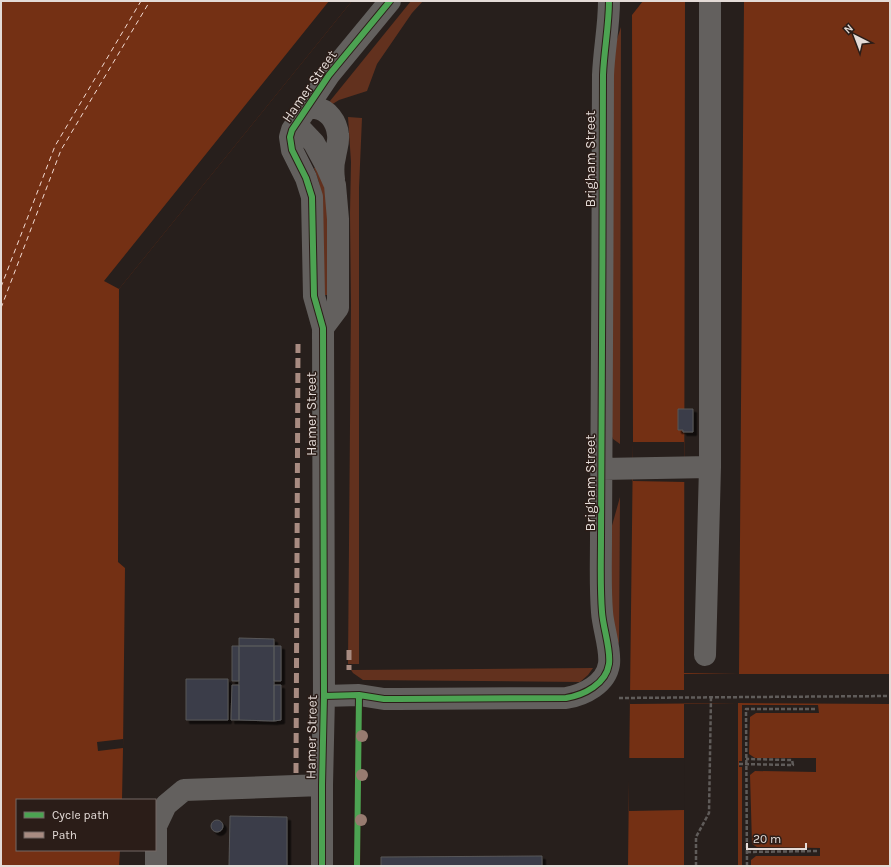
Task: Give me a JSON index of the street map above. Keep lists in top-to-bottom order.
{
  "streets": {
    "street": ["Hamer Street", "Brigham Street"]
  },
  "crossings": [
    ["Hamer Street", "Brigham Street"]
  ],
  "legend": ["Cycle path", "Path"],
  "scale_bar": "20 m",
  "north": "top left"
}
